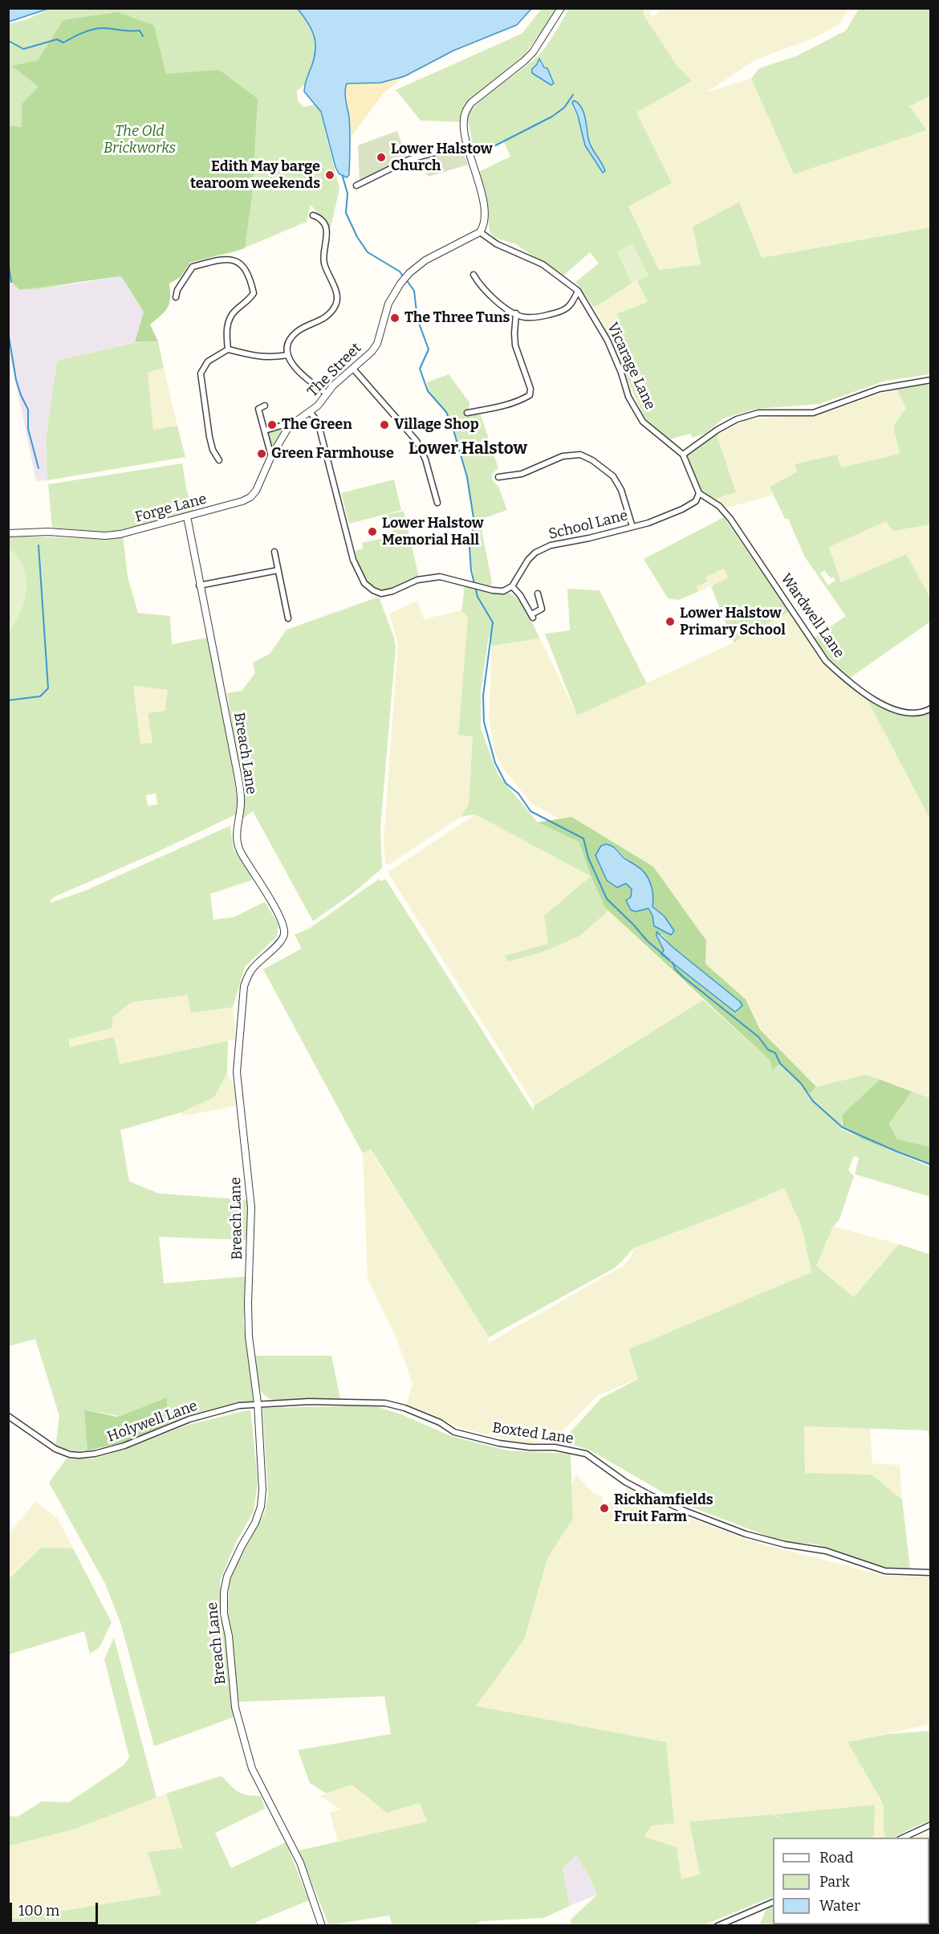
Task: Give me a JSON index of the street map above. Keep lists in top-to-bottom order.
{
  "streets": {
    "street": [
      "Vicarage Lane",
      "The Street",
      "Forge Lane",
      "School Lane",
      "Wardwell Lane",
      "Breach Lane",
      "Holywell Lane",
      "Boxted Lane"
    ]
  },
  "crossings": [
    ["Vicarage Lane", "The Street"],
    ["Vicarage Lane", "School Lane"],
    ["Vicarage Lane", "Wardwell Lane"],
    ["The Street", "Forge Lane"],
    ["Forge Lane", "Breach Lane"],
    ["School Lane", "Wardwell Lane"],
    ["Breach Lane", "Holywell Lane"],
    ["Breach Lane", "Boxted Lane"],
    ["Holywell Lane", "Boxted Lane"]
  ],
  "districts": ["Lower Halstow"],
  "parks": ["The Old Brickworks"],
  "places": [
    "Lower Halstow Church",
    "Edith May barge tearoom weekends",
    "The Three Tuns",
    "The Green",
    "Village Shop",
    "Green Farmhouse",
    "Lower Halstow Memorial Hall",
    "Lower Halstow Primary School",
    "Rickhamfields Fruit Farm"
  ],
  "legend": ["Road", "Park", "Water"],
  "scale_bar": "100 m"
}
